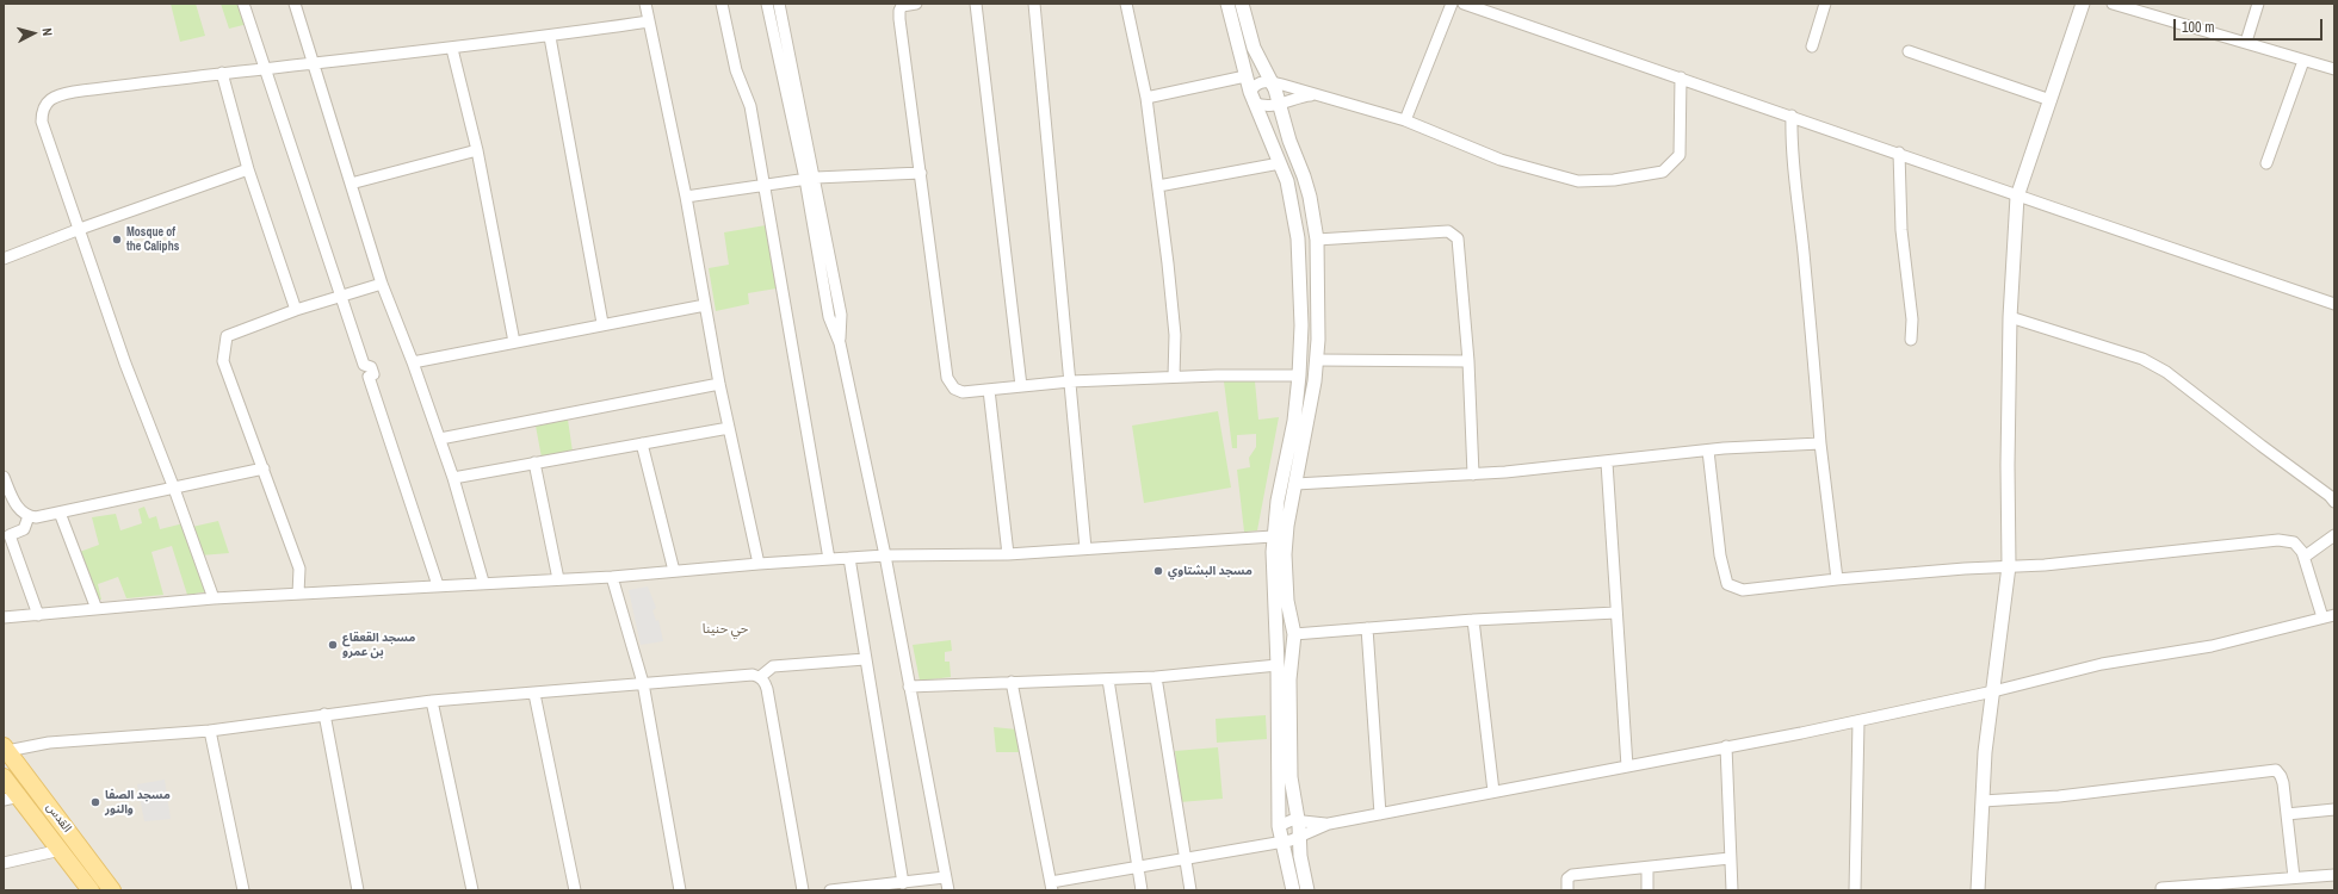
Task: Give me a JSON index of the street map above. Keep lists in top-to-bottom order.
{
  "streets": {
    "main road": ["القدس"]
  },
  "districts": ["حي حنينا"],
  "places": [
    "Mosque of the Caliphs",
    "مسجد البشتاوي",
    "مسجد القعقاع بن عمرو",
    "مسجد الصفا والنور"
  ],
  "scale_bar": "100 m",
  "north": "right"
}
